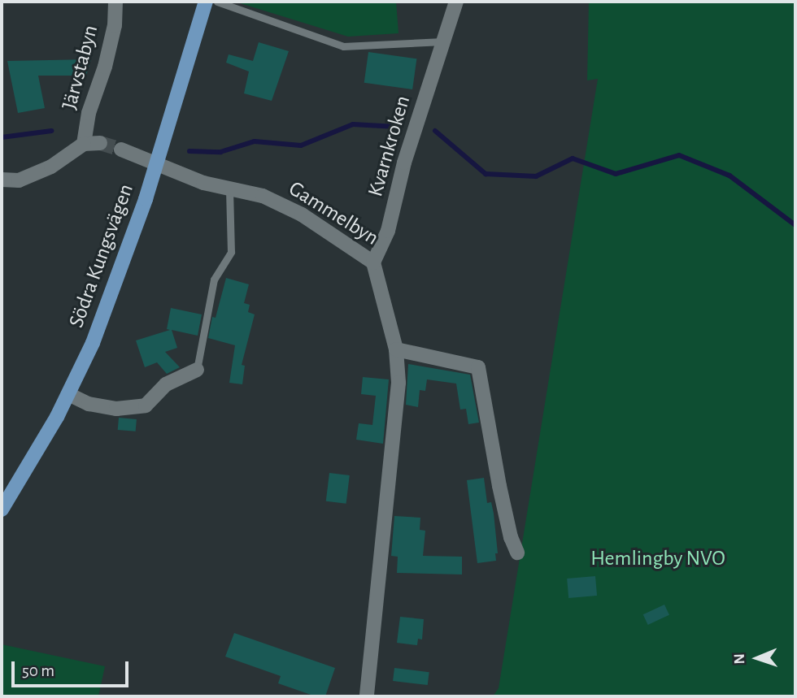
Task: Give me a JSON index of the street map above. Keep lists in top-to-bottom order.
{
  "streets": {
    "main road": ["Södra Kungsvägen"],
    "street": ["Järvstabyn", "Kvarnkroken", "Gammelbyn"]
  },
  "crossings": [
    ["Kvarnkroken", "Gammelbyn"],
    ["Gammelbyn", "Södra Kungsvägen"]
  ],
  "parks": ["Hemlingby NVO"],
  "scale_bar": "50 m",
  "north": "left"
}
